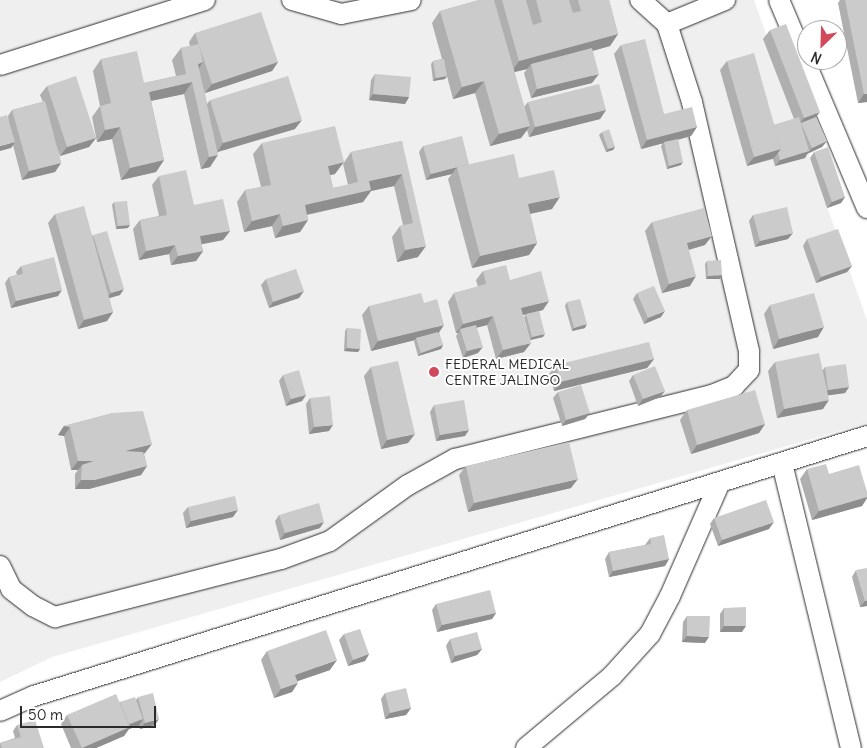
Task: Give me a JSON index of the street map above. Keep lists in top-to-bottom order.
{
  "places": ["FEDERAL MEDICAL CENTRE JALINGO"],
  "scale_bar": "50 m",
  "north": "bottom left"
}
